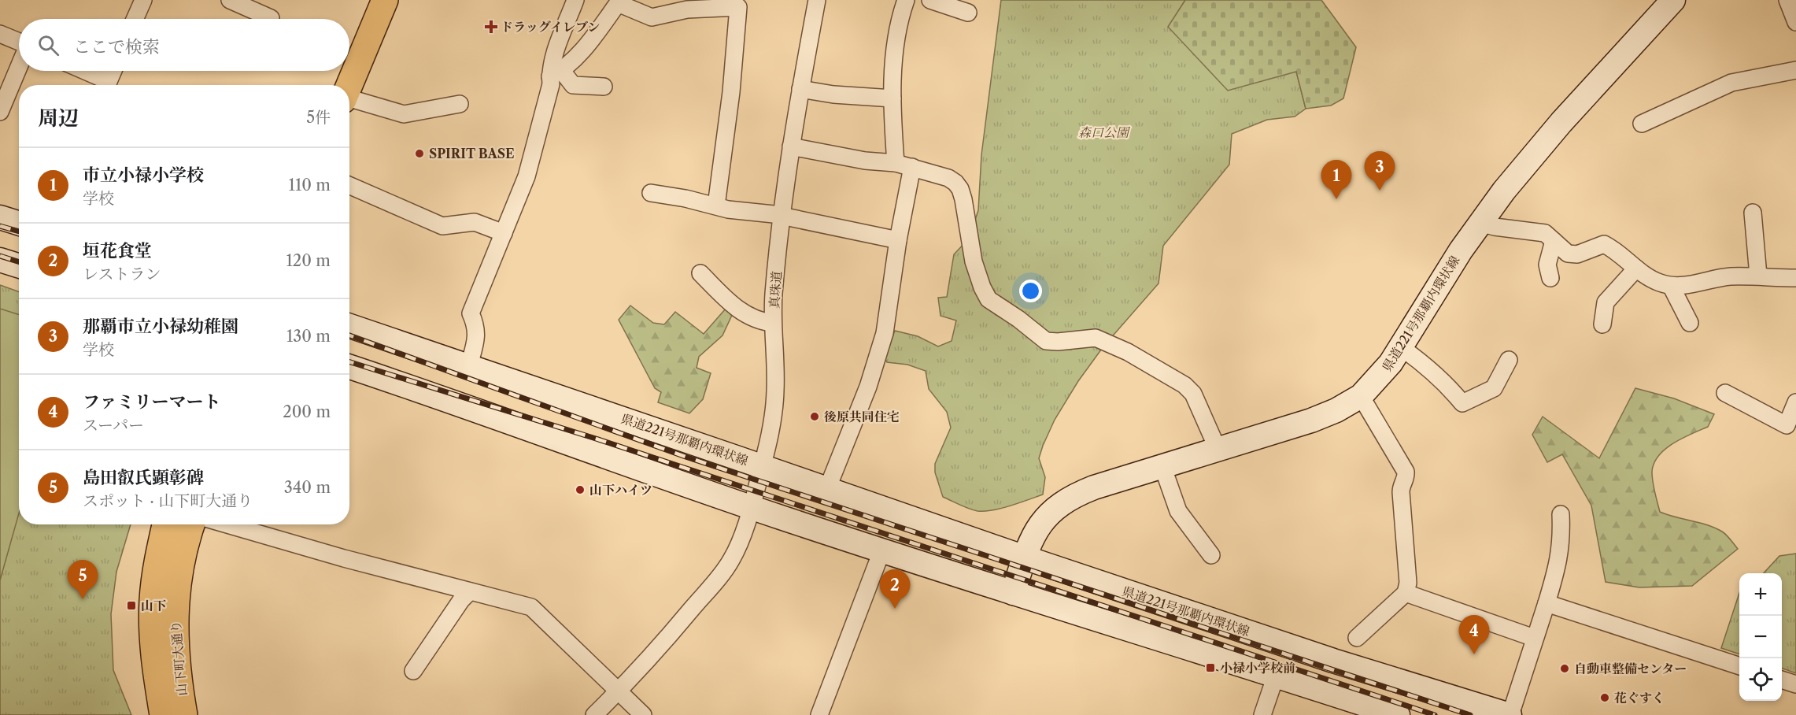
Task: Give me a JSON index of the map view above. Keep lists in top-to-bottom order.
{
  "streets": {
    "main road": ["県道221号那覇内環状線", "山下町大通り"],
    "street": ["真珠道"]
  },
  "crossings": [
    ["真珠道", "県道221号那覇内環状線"]
  ],
  "parks": ["森口公園"],
  "places": {
    "health": ["ドラッグイレブン"],
    "other": [
      "SPIRIT BASE",
      "後原共同住宅",
      "山下ハイツ",
      "自動車整備センター",
      "花ぐすく"
    ],
    "transit": ["山下", "小禄小学校前"]
  },
  "page": {
    "search": "ここで検索",
    "heading": ["周辺", "5件"],
    "list": [
      {
        "mark": "1",
        "name": "市立小禄小学校",
        "note": "学校",
        "value": "110 m"
      },
      {
        "mark": "2",
        "name": "垣花食堂",
        "note": "レストラン",
        "value": "120 m"
      },
      {
        "mark": "3",
        "name": "那覇市立小禄幼稚園",
        "note": "学校",
        "value": "130 m"
      },
      {
        "mark": "4",
        "name": "ファミリーマート",
        "note": "スーパー",
        "value": "200 m"
      },
      {
        "mark": "5",
        "name": "島田叡氏顕彰碑",
        "note": "スポット · 山下町大通り",
        "value": "340 m"
      }
    ],
    "pins": [
      "3",
      "1",
      "5",
      "2",
      "4"
    ],
    "map_buttons": ["+", "−"]
  }
}
